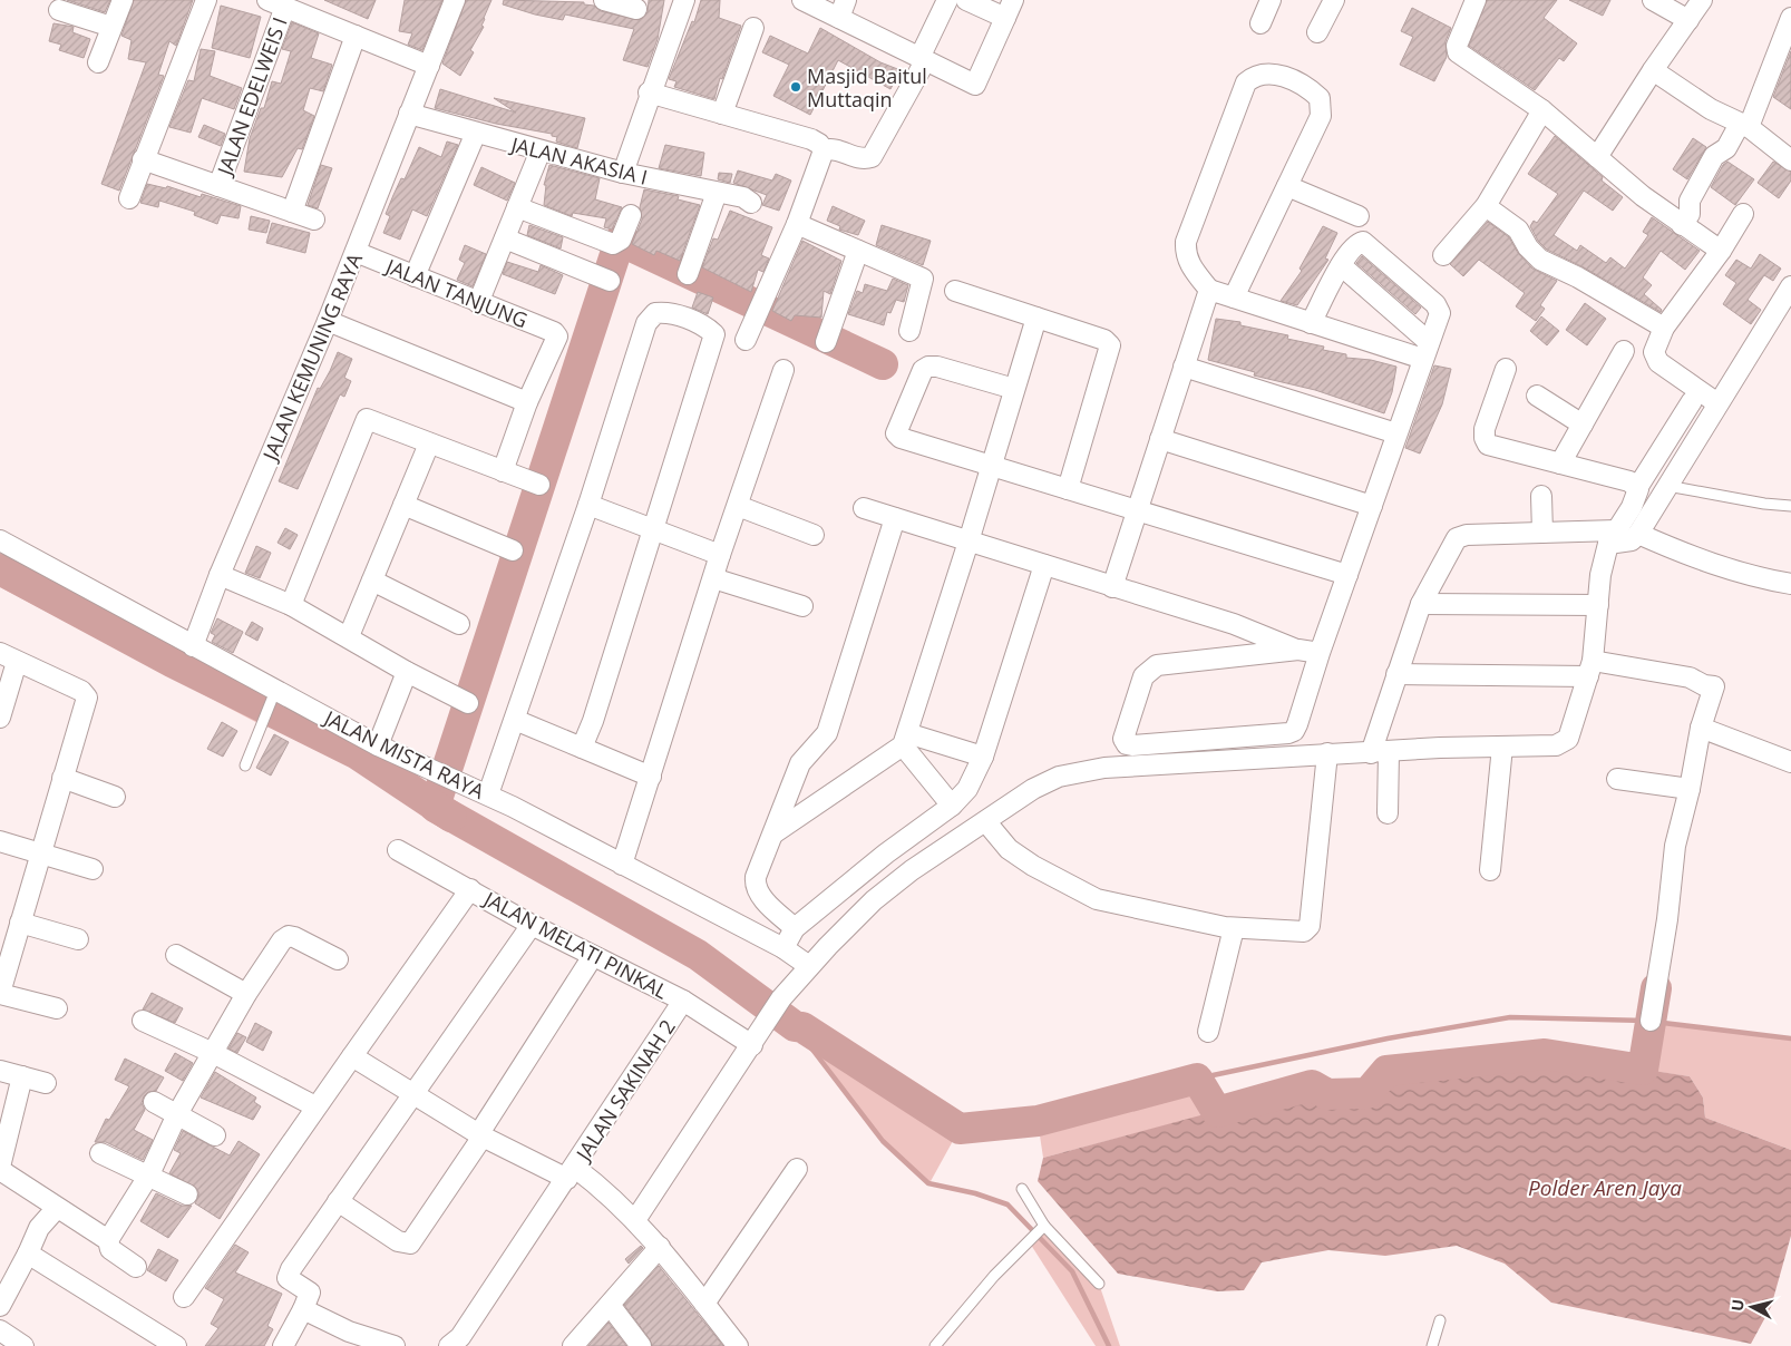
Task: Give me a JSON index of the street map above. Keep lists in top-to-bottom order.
{
  "streets": {
    "street": [
      "JALAN EDELWEIS I",
      "JALAN AKASIA I",
      "JALAN TANJUNG",
      "JALAN KEMUNING RAYA",
      "JALAN MISTA RAYA",
      "JALAN MELATI PINKAL",
      "JALAN SAKINAH 2"
    ]
  },
  "crossings": [
    ["JALAN AKASIA I", "JALAN KEMUNING RAYA"],
    ["JALAN TANJUNG", "JALAN KEMUNING RAYA"],
    ["JALAN KEMUNING RAYA", "JALAN MISTA RAYA"],
    ["JALAN MELATI PINKAL", "JALAN SAKINAH 2"]
  ],
  "water": ["Polder Aren Jaya"],
  "places": ["Masjid Baitul Muttaqin"],
  "north": "left"
}
